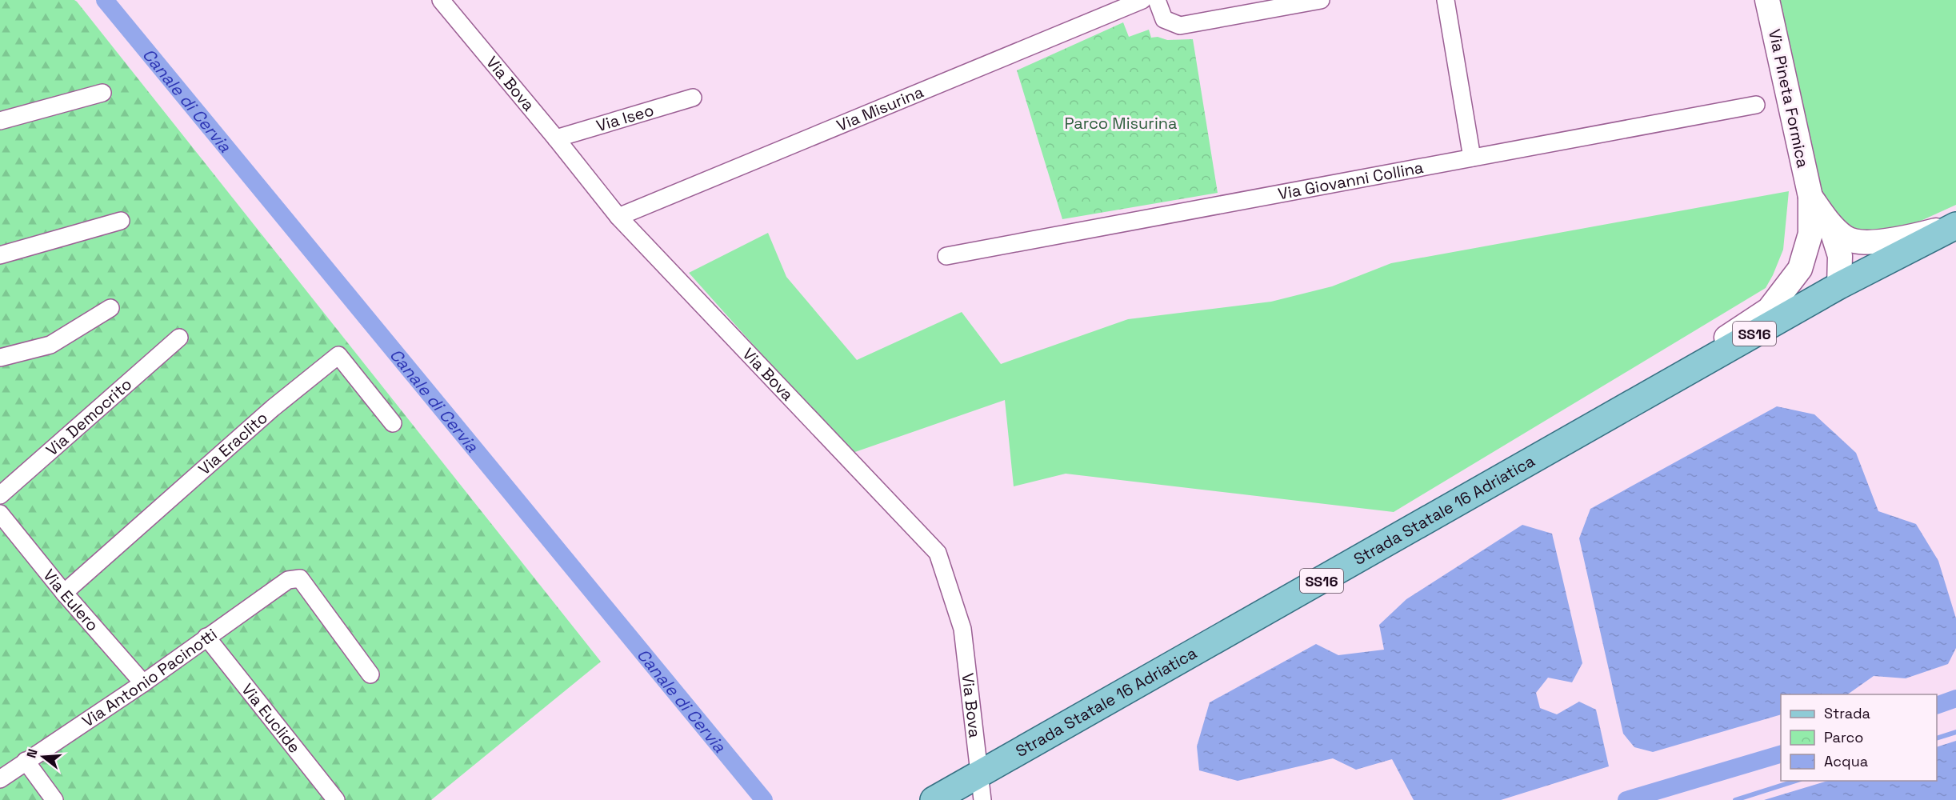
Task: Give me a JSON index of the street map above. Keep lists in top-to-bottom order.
{
  "streets": {
    "main road": ["SS16", "Strada Statale 16 Adriatica"],
    "street": [
      "Via Bova",
      "Via Pineta Formica",
      "Via Misurina",
      "Via Iseo",
      "Via Giovanni Collina",
      "Via Democrito",
      "Via Eraclito",
      "Via Eulero",
      "Via Antonio Pacinotti",
      "Via Euclide"
    ]
  },
  "crossings": [
    ["Via Bova", "Via Misurina"],
    ["Via Bova", "Via Iseo"],
    ["Via Bova", "Strada Statale 16 Adriatica"],
    ["Via Pineta Formica", "Strada Statale 16 Adriatica"],
    ["Via Eraclito", "Via Eulero"],
    ["Via Eulero", "Via Antonio Pacinotti"],
    ["Via Antonio Pacinotti", "Via Euclide"]
  ],
  "water": ["Canale di Cervia"],
  "parks": ["Parco Misurina"],
  "legend": ["Strada", "Parco", "Acqua"],
  "north": "left"
}
